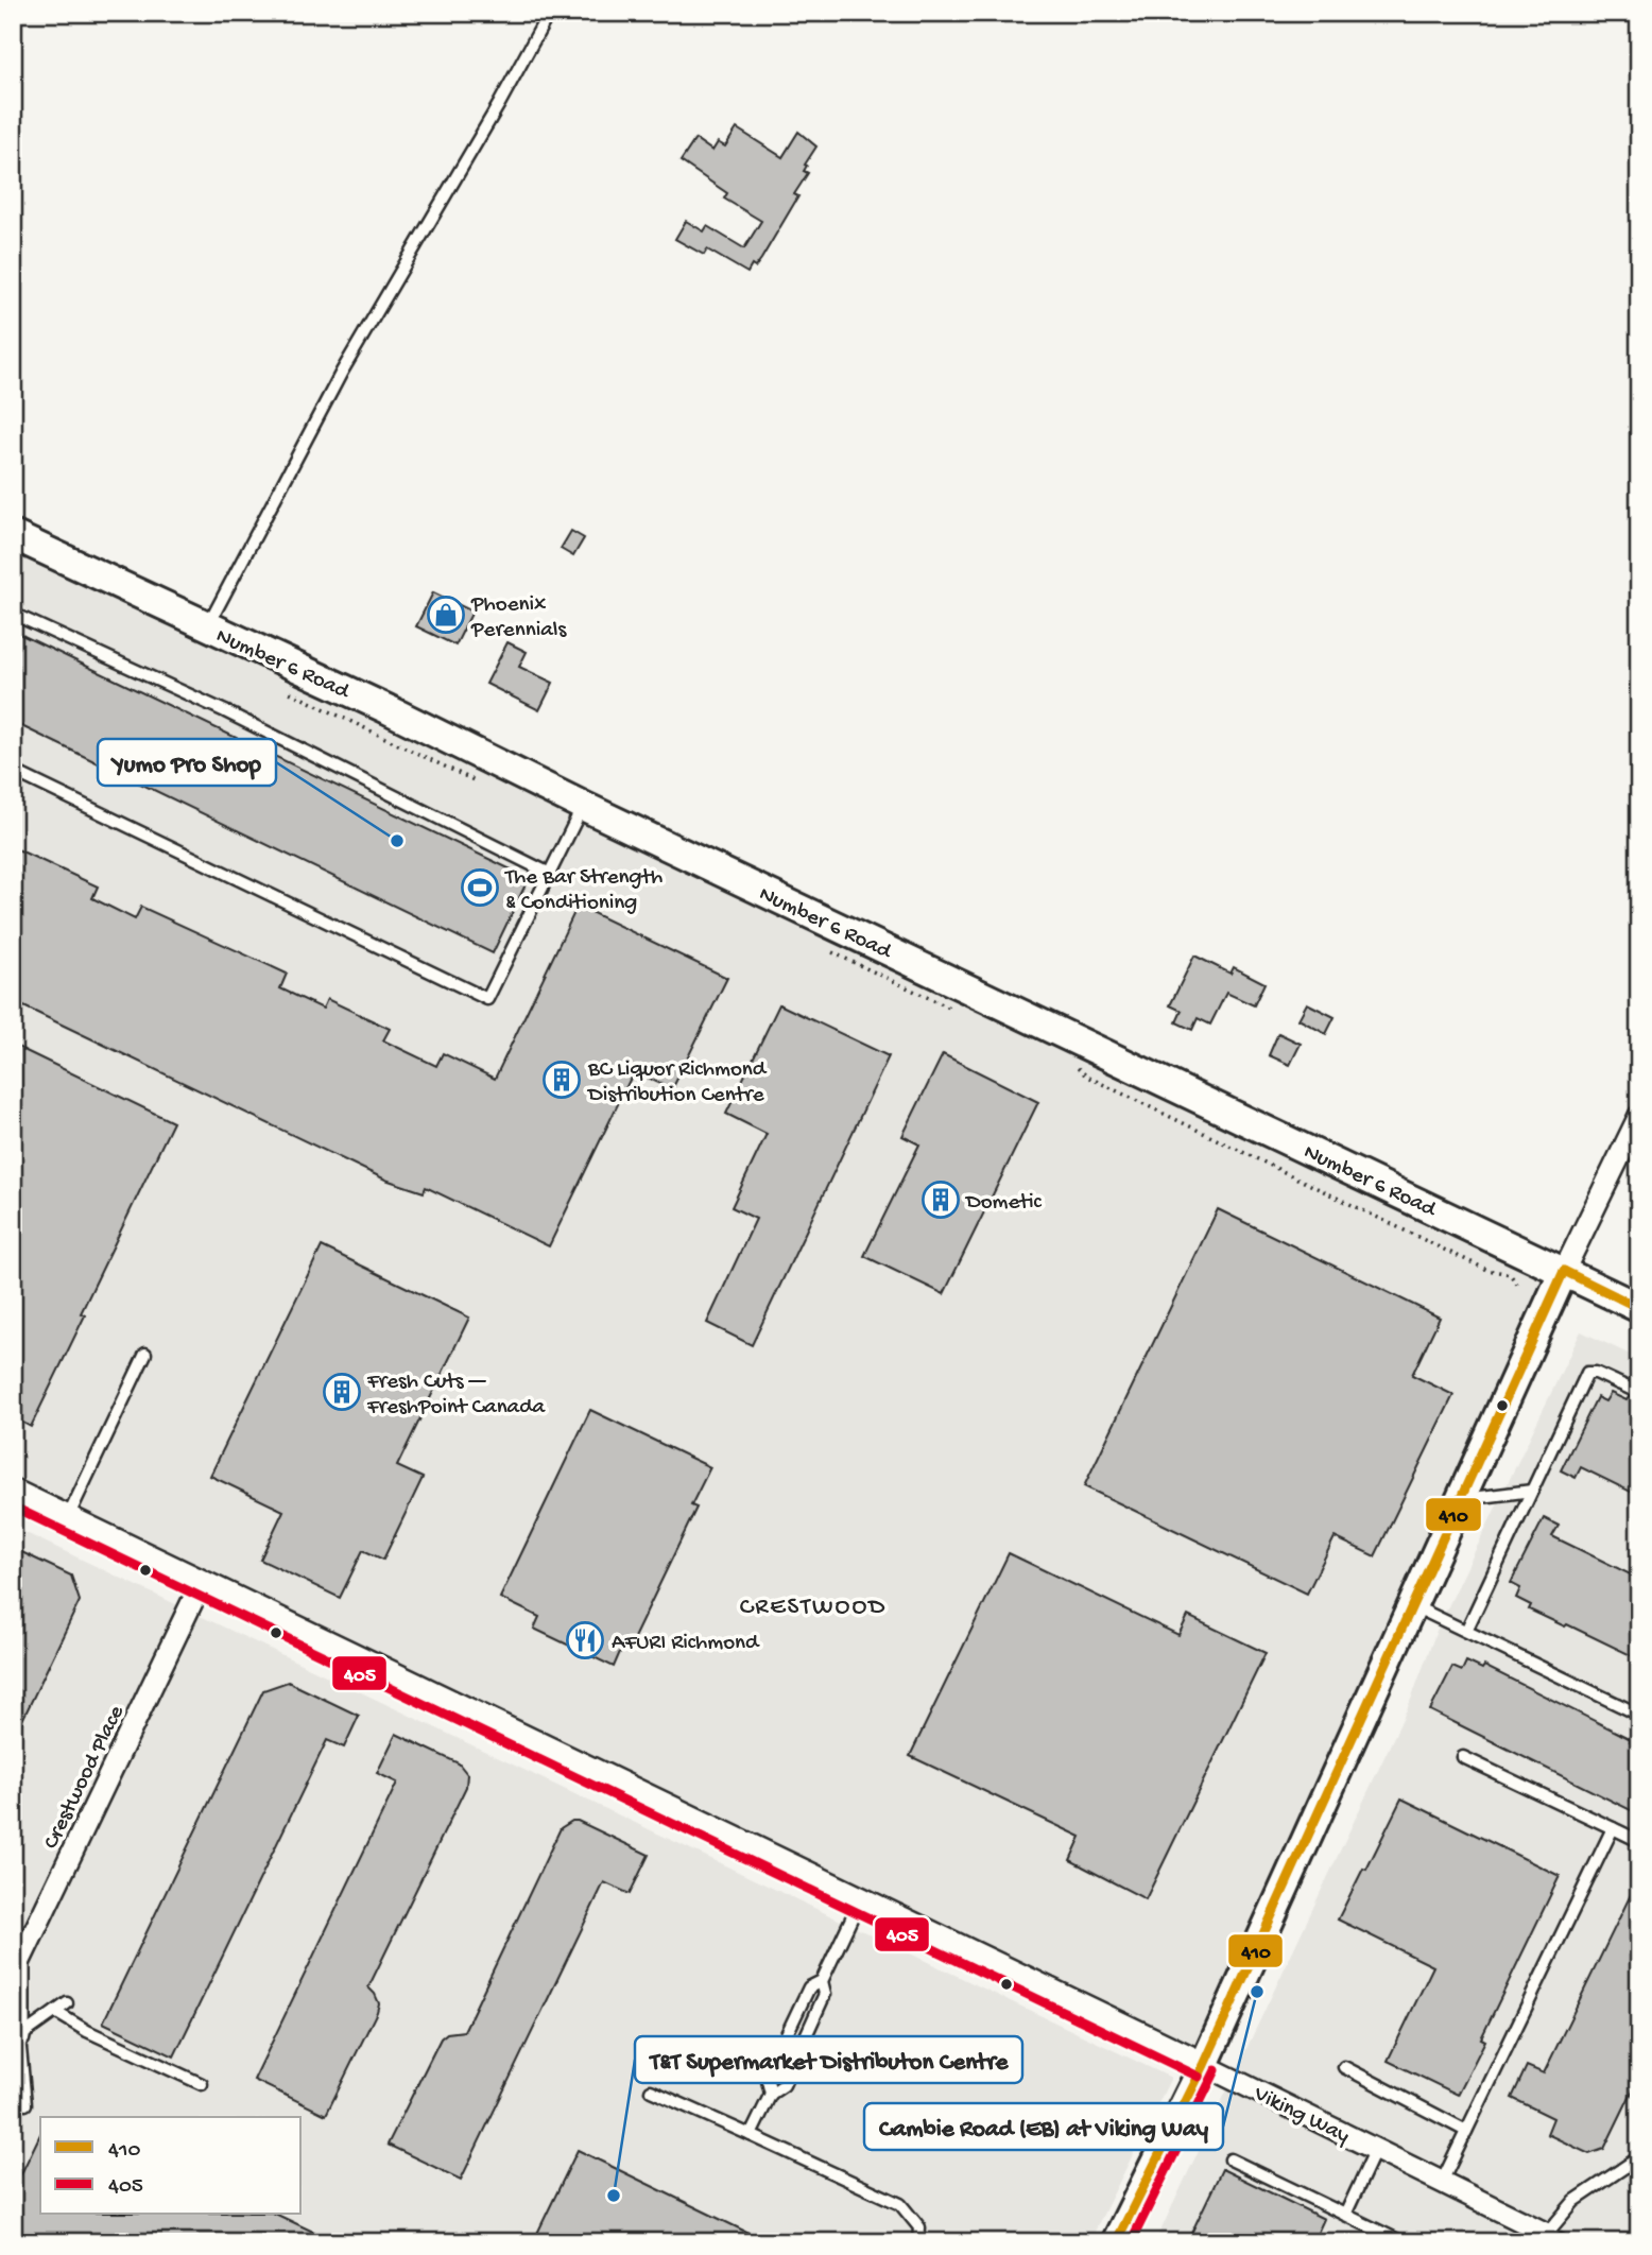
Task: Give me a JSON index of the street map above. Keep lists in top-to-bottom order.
{
  "streets": {
    "main road": ["Number 6 Road"],
    "street": ["Crestwood Place", "Viking Way"]
  },
  "crossings": [
    ["Crestwood Place", "Viking Way"]
  ],
  "districts": ["CRESTWOOD"],
  "places": {
    "shop": ["Phoenix Perennials"],
    "other": ["Yumo Pro Shop", "Cambie Road (EB) at Viking Way", "T&T Supermarket Distributon Centre"],
    "sports": ["The Bar Strength & Conditioning"],
    "building": ["BC Liquor Richmond Distribution Centre", "Dometic", "Fresh Cuts — FreshPoint Canada"],
    "restaurant": ["AFURI Richmond"]
  },
  "lines": ["transit line 410", "transit line 405"],
  "legend": ["410", "405"]
}
